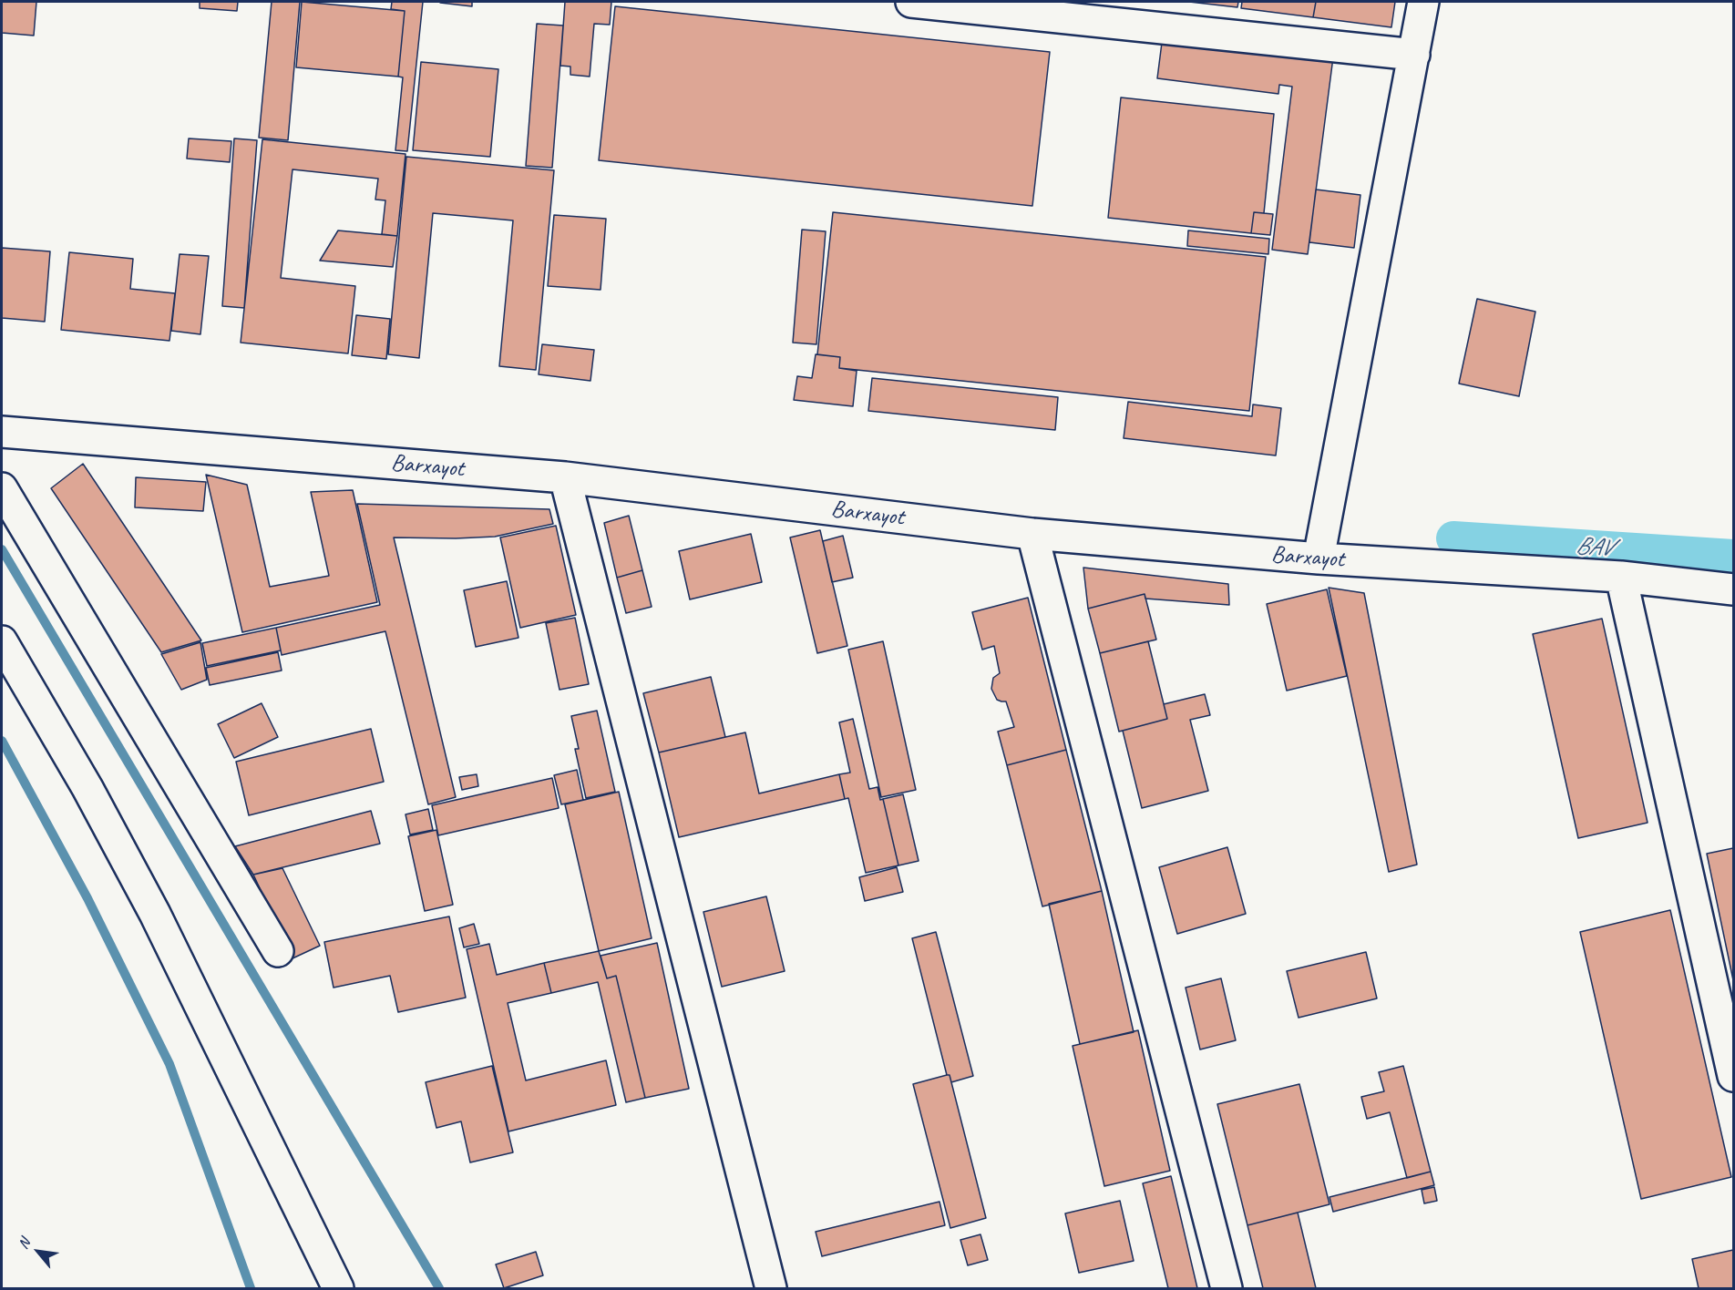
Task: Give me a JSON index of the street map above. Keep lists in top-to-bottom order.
{
  "streets": {
    "street": ["Barxayot"]
  },
  "water": ["BAV"],
  "north": "top left"
}
